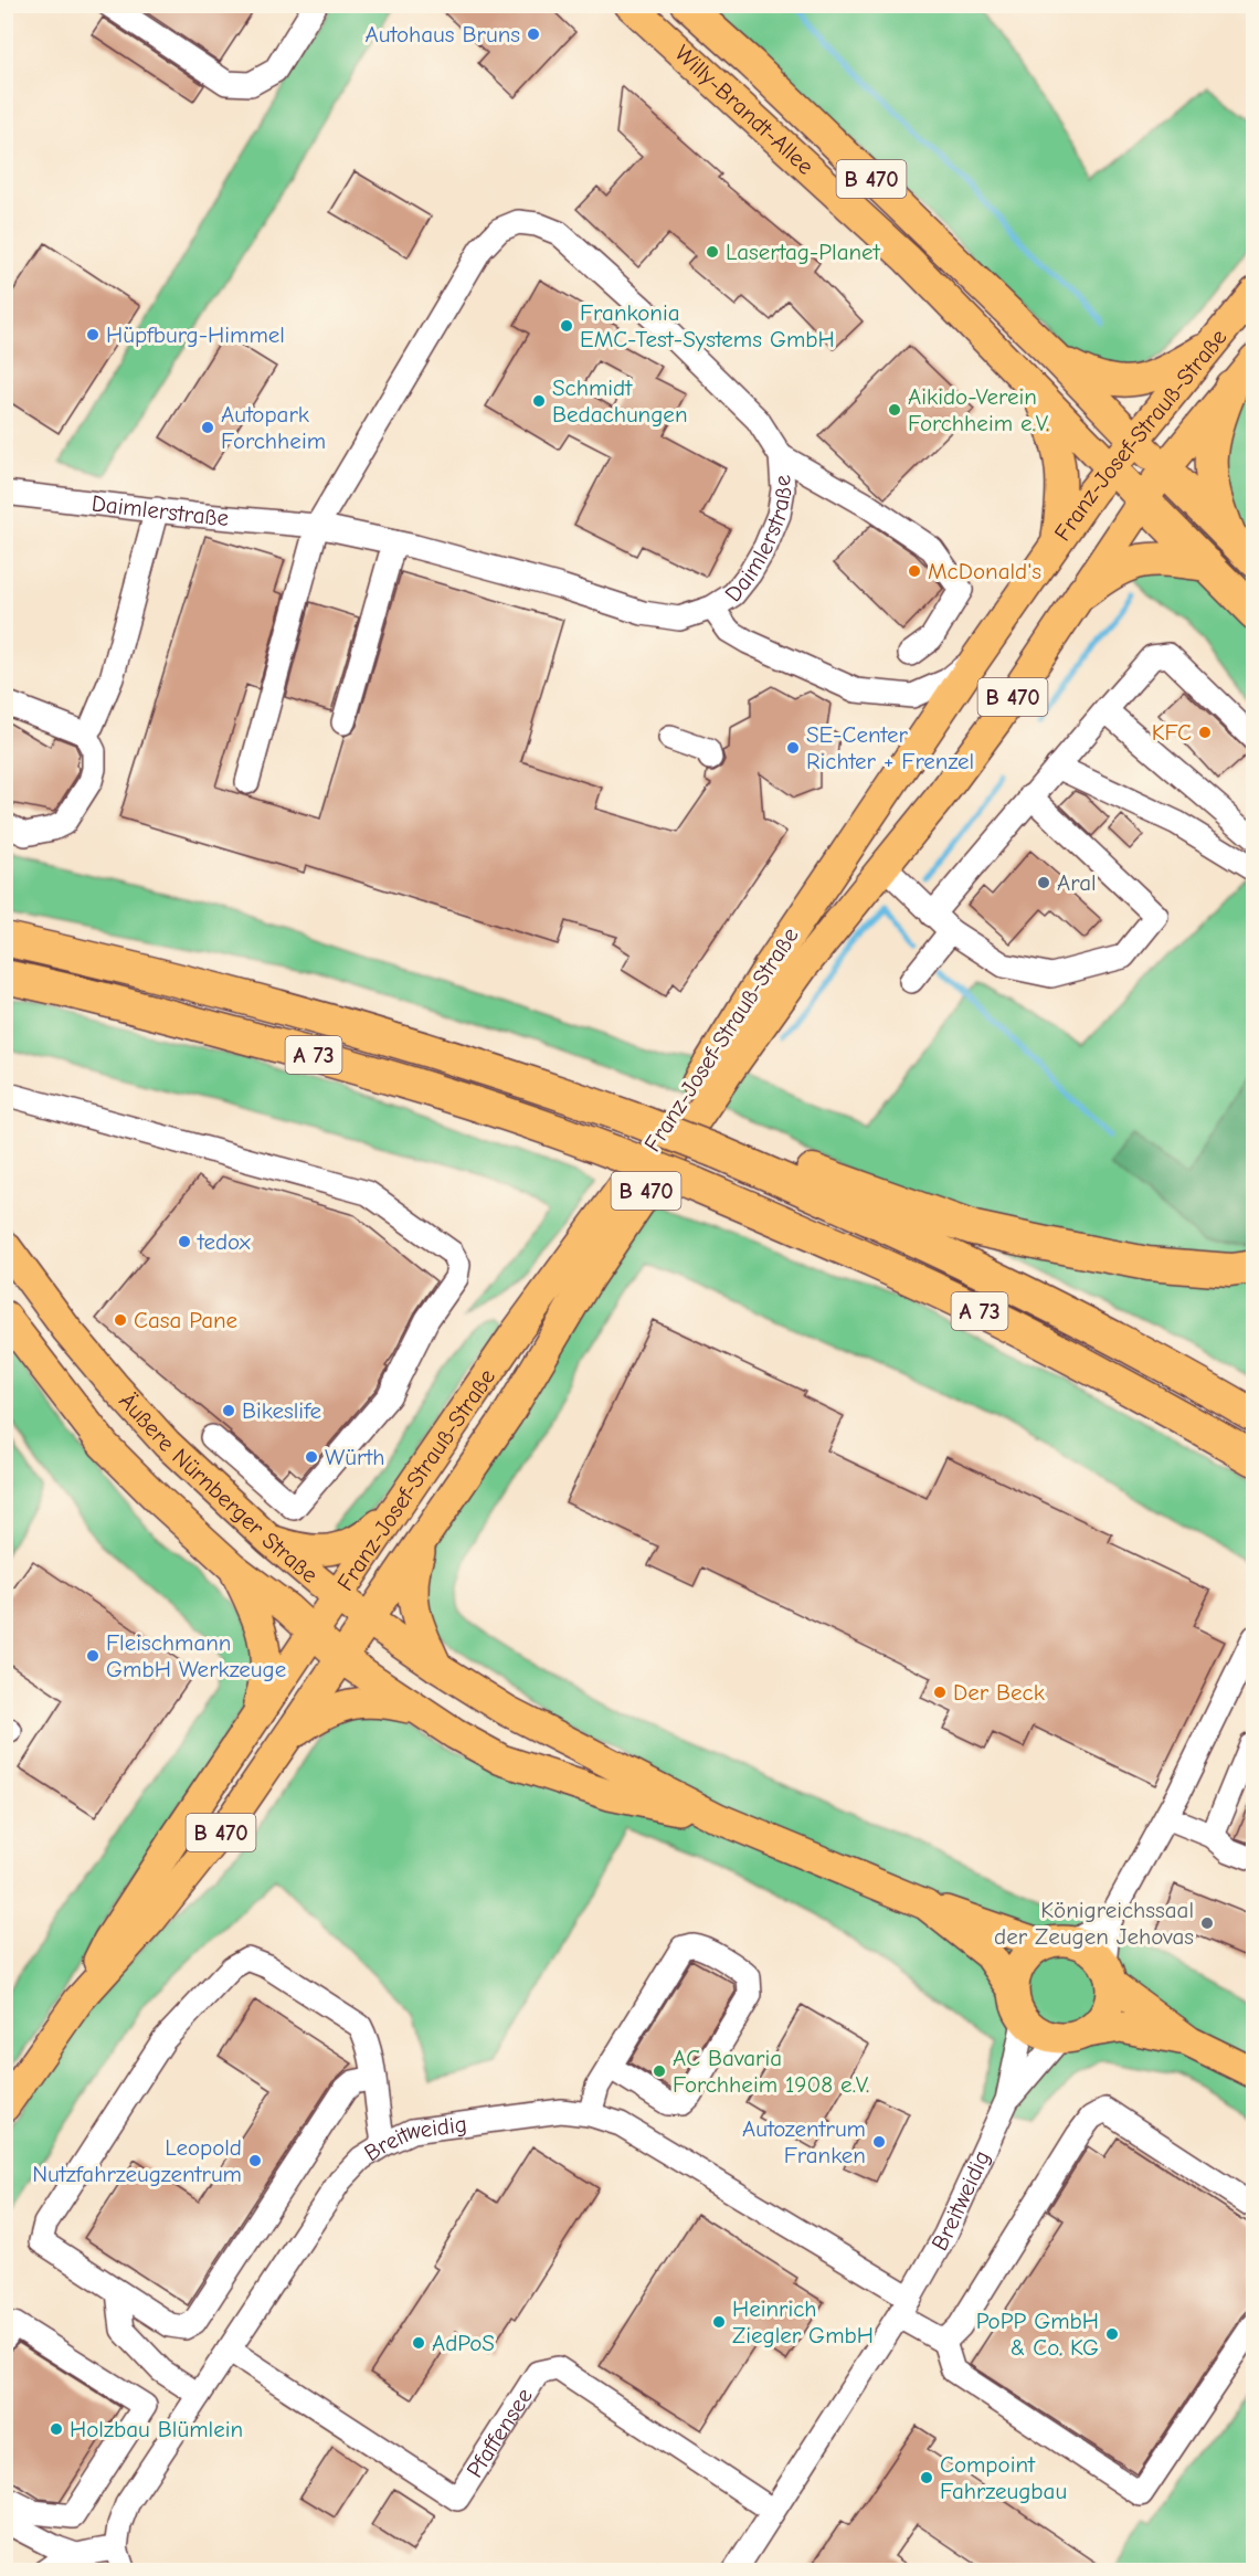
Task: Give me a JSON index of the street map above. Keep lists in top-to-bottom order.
{
  "streets": {
    "highway": ["A 73"],
    "main road": [
      "Willy-Brandt-Allee",
      "B 470",
      "Franz-Josef-Strauß-Straße",
      "Äußere Nürnberger Straße"
    ],
    "street": ["Daimlerstraße", "Breitweidig", "Pfaffensee"]
  },
  "crossings": [
    ["Willy-Brandt-Allee", "B 470"],
    ["Willy-Brandt-Allee", "Franz-Josef-Strauß-Straße"],
    ["B 470", "Franz-Josef-Strauß-Straße"],
    ["Franz-Josef-Strauß-Straße", "Äußere Nürnberger Straße"],
    ["Äußere Nürnberger Straße", "Breitweidig"],
    ["Breitweidig", "Pfaffensee"]
  ],
  "places": [
    "Autohaus Bruns",
    "Lasertag-Planet",
    "Frankonia EMC-Test-Systems GmbH",
    "Hüpfburg-Himmel",
    "Schmidt Bedachungen",
    "Aikido-Verein Forchheim e.V.",
    "Autopark Forchheim",
    "McDonald's",
    "KFC",
    "SE-Center Richter + Frenzel",
    "Aral",
    "tedox",
    "Casa Pane",
    "Bikeslife",
    "Würth",
    "Fleischmann GmbH Werkzeuge",
    "Der Beck",
    "Königreichssaal der Zeugen Jehovas",
    "AC Bavaria Forchheim 1908 e.V.",
    "Autozentrum Franken",
    "Leopold Nutzfahrzeugzentrum",
    "Heinrich Ziegler GmbH",
    "PoPP GmbH & Co. KG",
    "AdPoS",
    "Holzbau Blümlein",
    "Compoint Fahrzeugbau"
  ]
}
